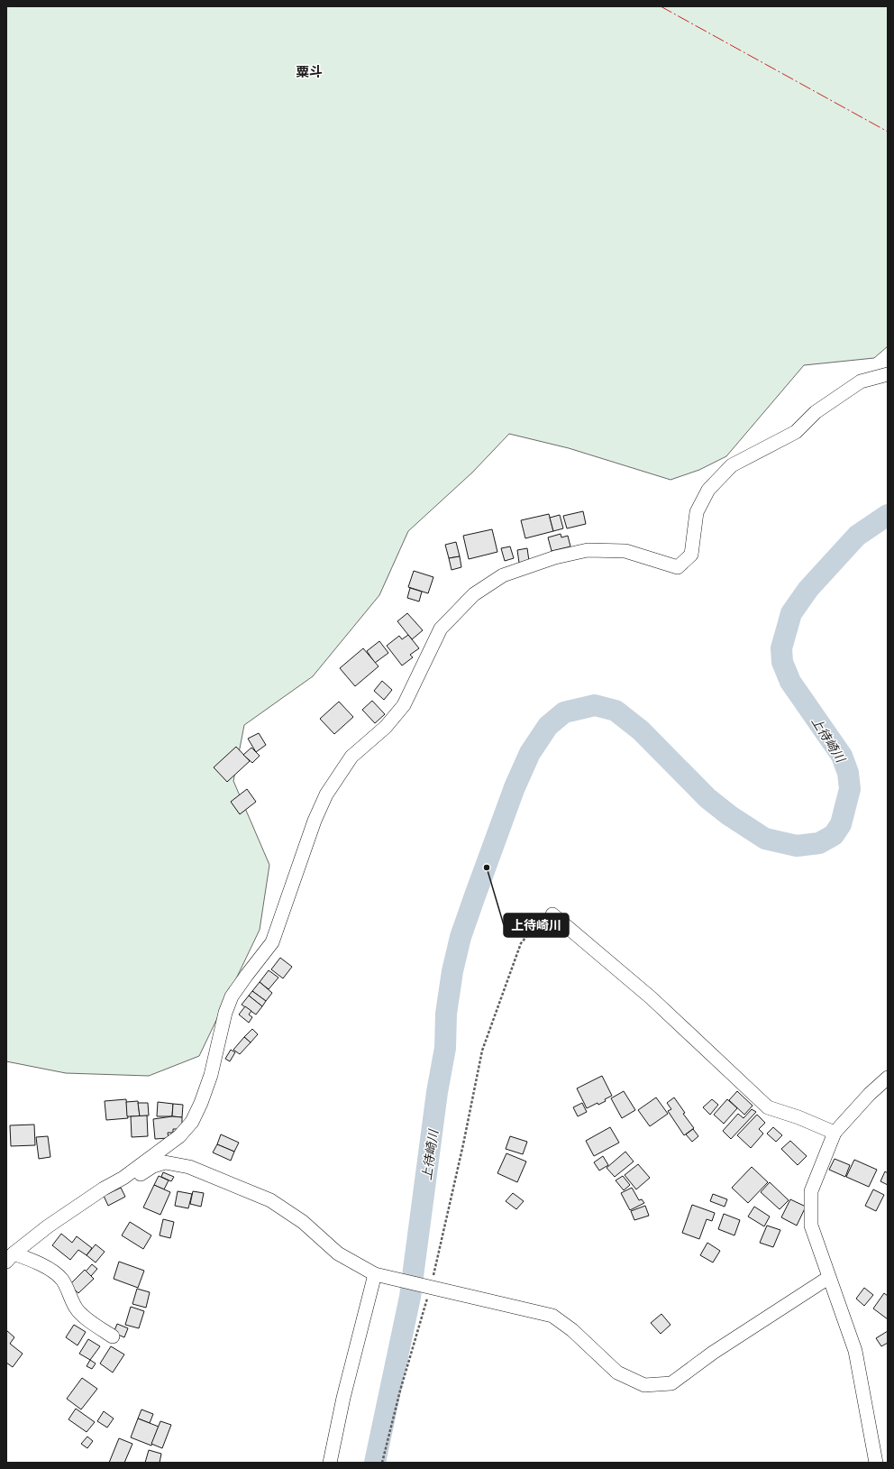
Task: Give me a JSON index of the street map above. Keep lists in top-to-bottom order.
{
  "districts": ["粟斗"],
  "water": ["上待崎川"],
  "places": ["上待崎川"]
}
